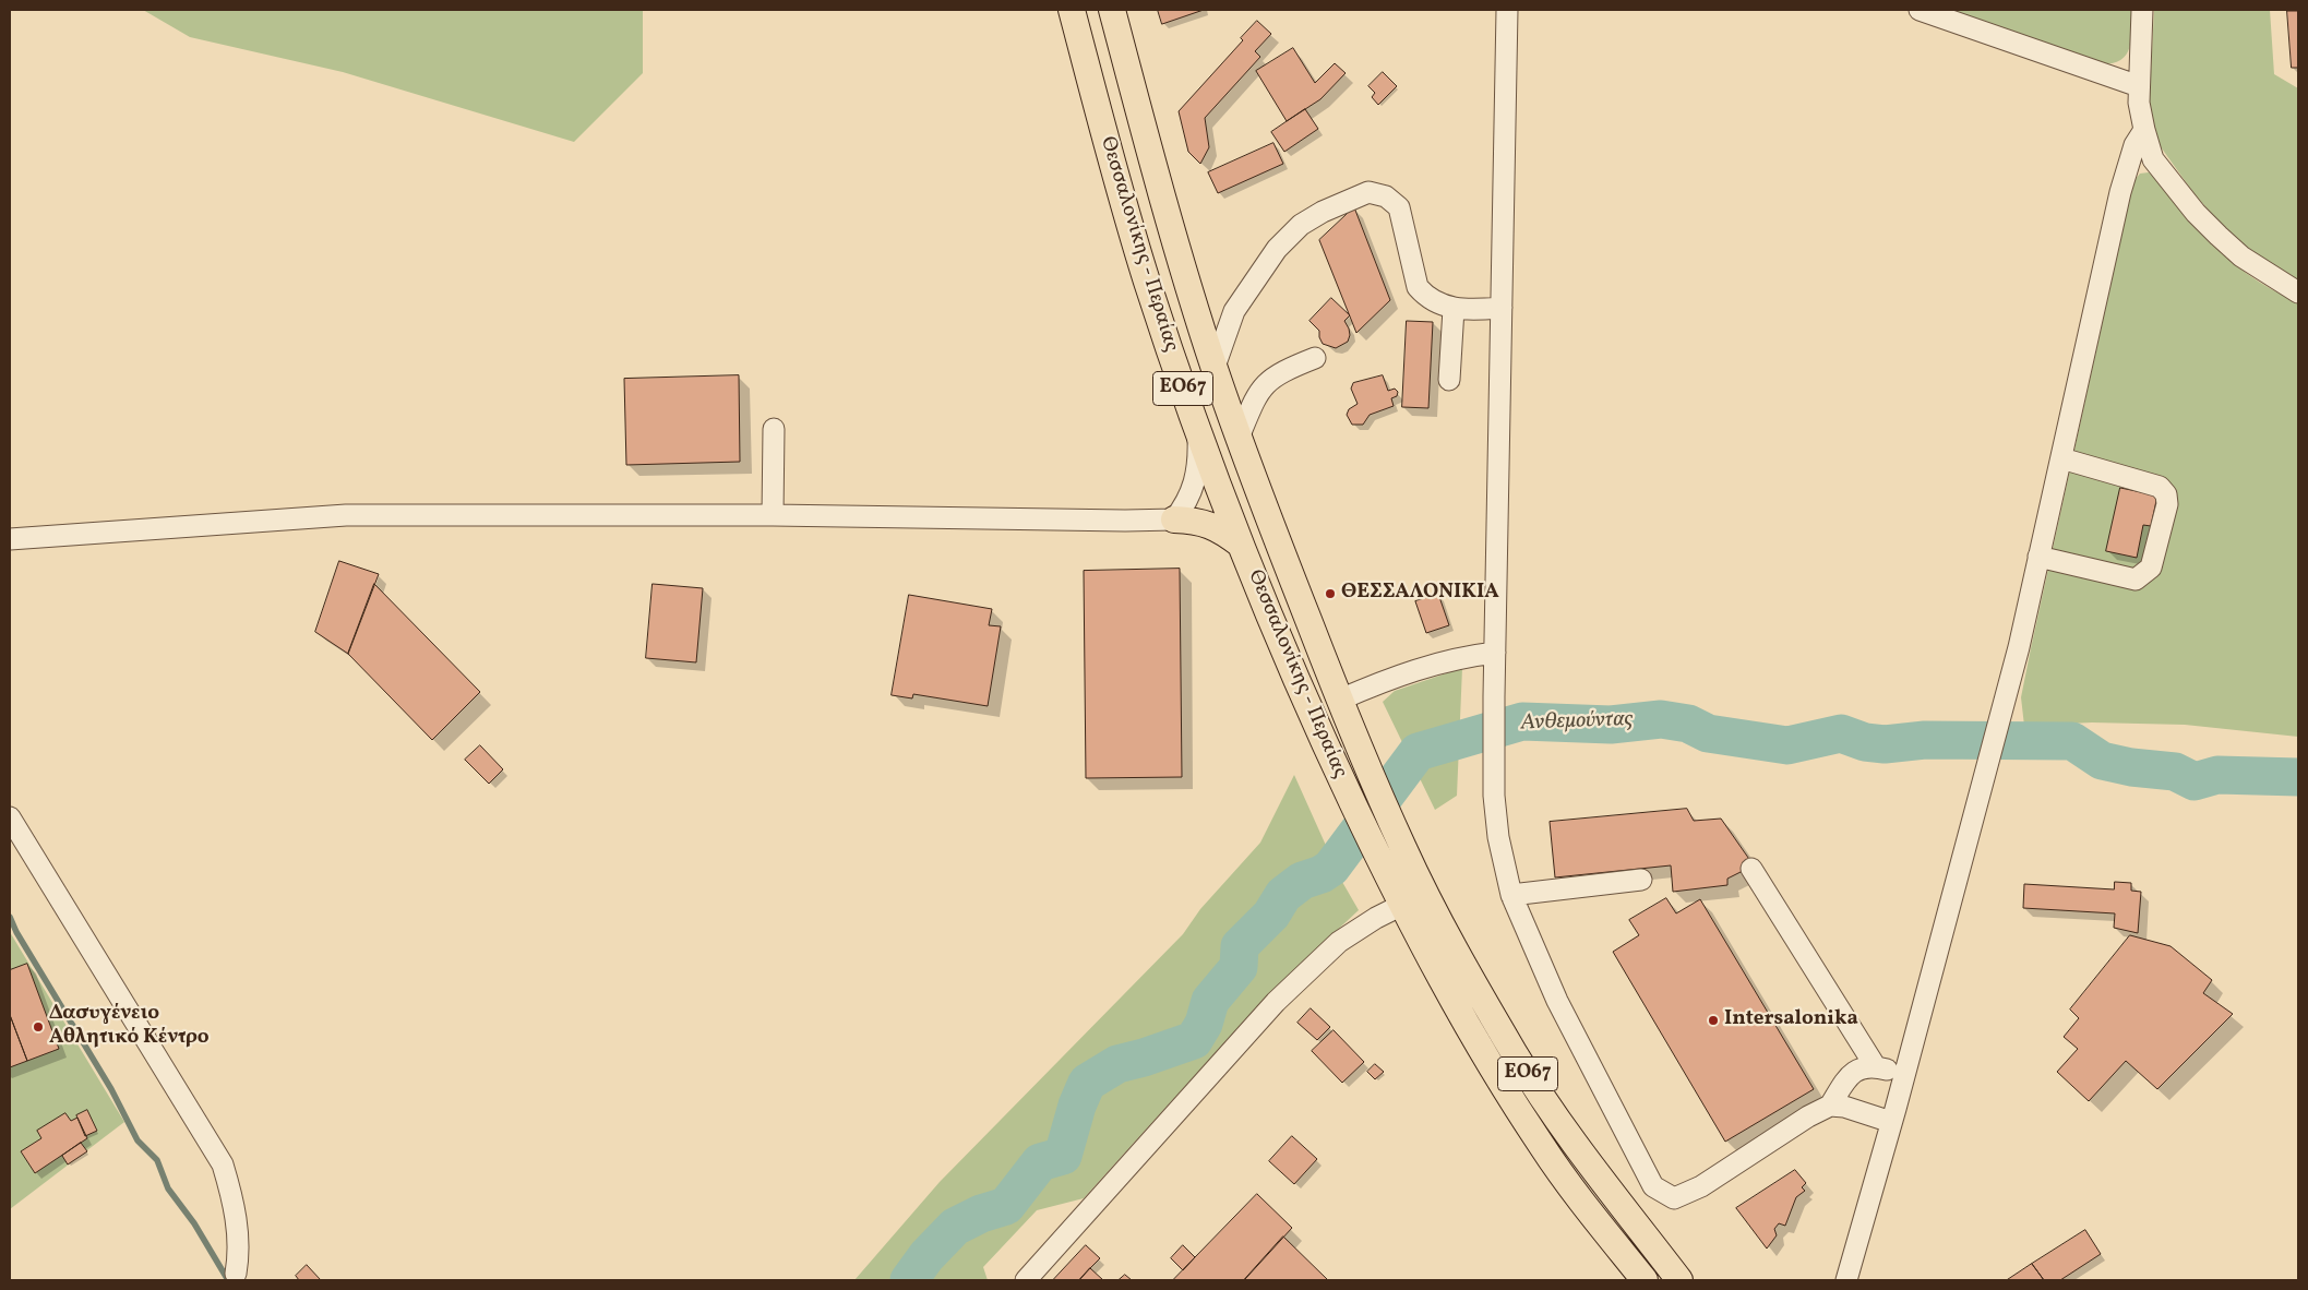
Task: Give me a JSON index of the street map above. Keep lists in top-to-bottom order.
{
  "streets": {
    "main road": ["Θεσσαλονίκης - Περαίας", "ΕΟ67"]
  },
  "water": ["Ανθεμούντας"],
  "places": ["ΘΕΣΣΑΛΟΝΙΚΙΑ", "Intersalonika", "Δασυγένειο Αθλητικό Κέντρο"]
}
